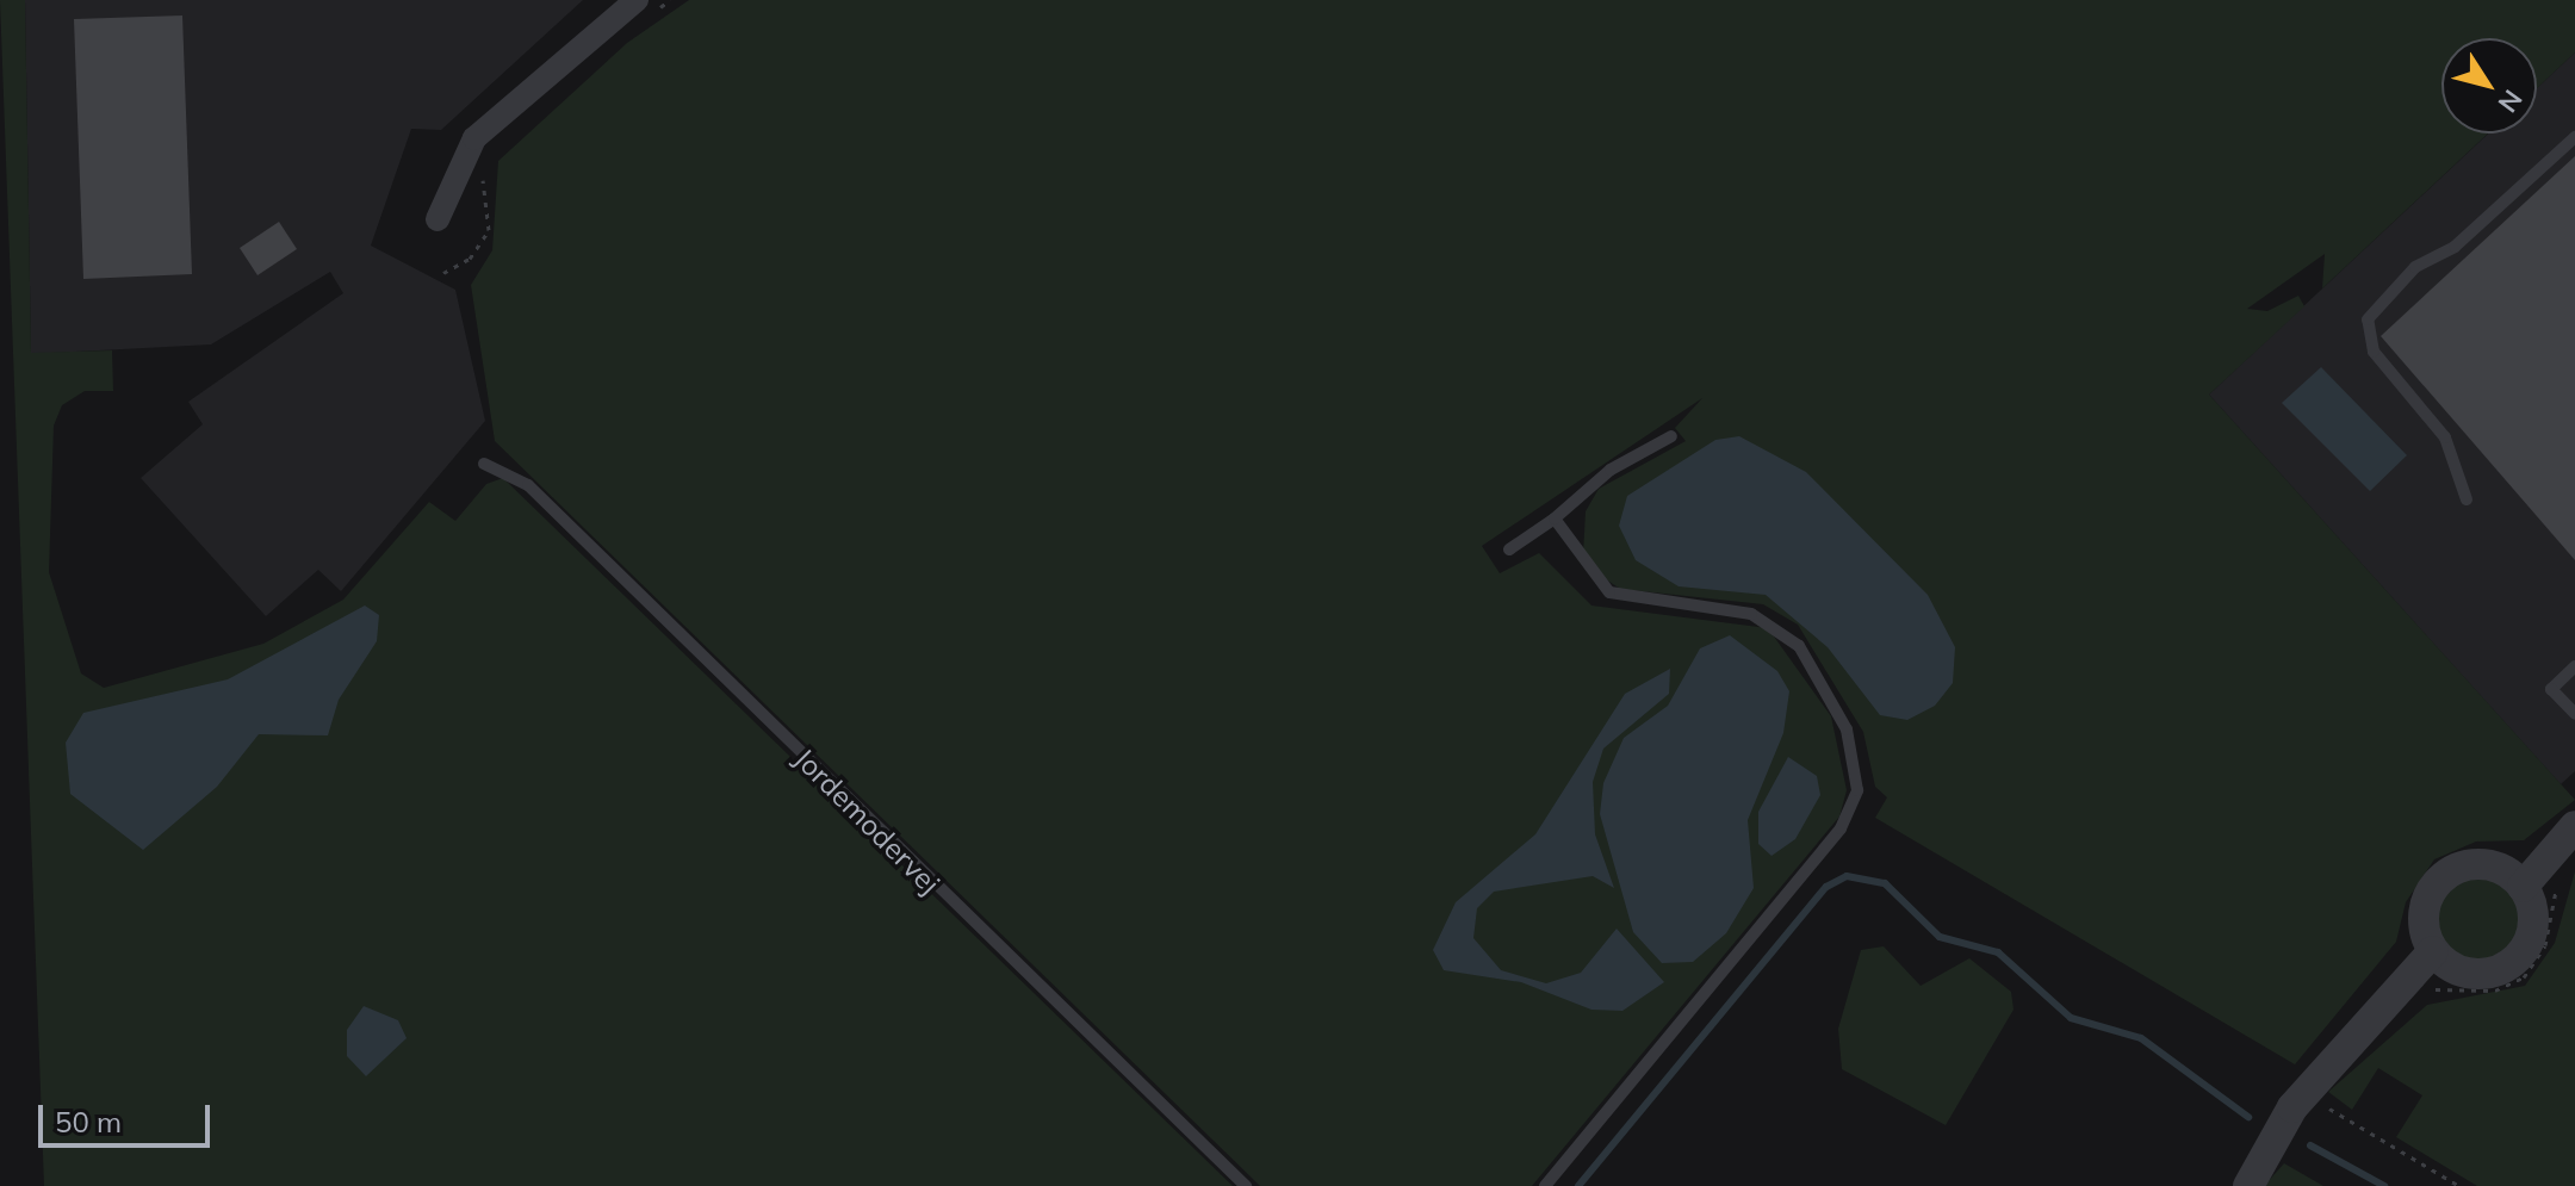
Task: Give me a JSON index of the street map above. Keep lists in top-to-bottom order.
{
  "streets": {
    "lane": ["Jordemodervej"]
  },
  "scale_bar": "50 m",
  "north": "bottom right"
}
